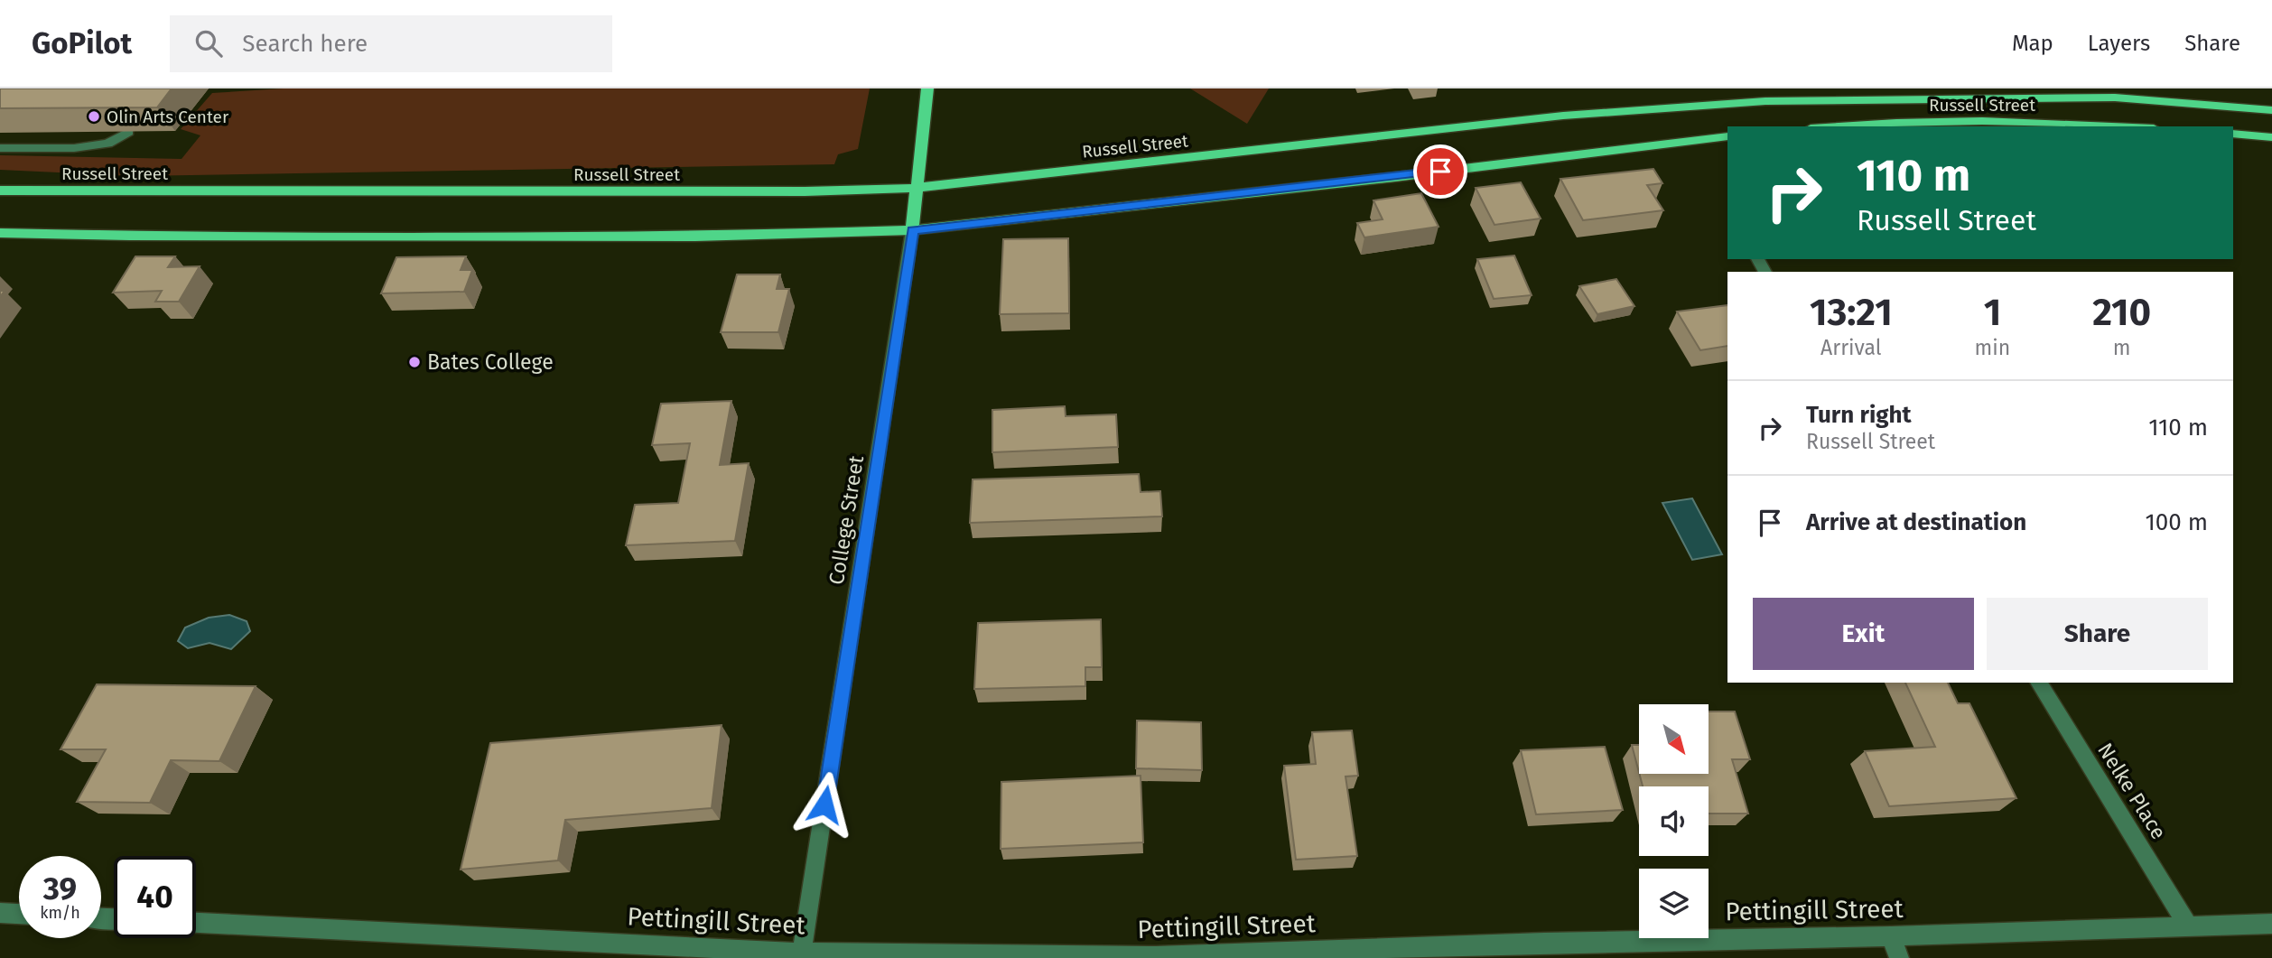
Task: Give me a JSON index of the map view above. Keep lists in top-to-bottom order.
{
  "streets": {
    "main road": ["Russell Street", "College Street"],
    "street": ["Nelke Place", "Pettingill Street"]
  },
  "crossings": [
    ["Russell Street", "College Street"],
    ["College Street", "Pettingill Street"],
    ["Nelke Place", "Pettingill Street"]
  ],
  "places": ["Olin Arts Center", "Bates College"],
  "north": "bottom right",
  "page": {
    "header": "GoPilot",
    "search": "Search here",
    "nav": ["Map", "Layers", "Share"],
    "turn": ["110 m", "Russell Street"],
    "eta": [
      "13:21",
      "Arrival",
      "1",
      "min",
      "210",
      "m"
    ],
    "list": [
      {
        "name": "Turn right",
        "note": "Russell Street",
        "value": "110 m"
      },
      {
        "name": "Arrive at destination",
        "value": "100 m"
      }
    ],
    "buttons": ["Exit", "Share"],
    "speed": "39 km/h",
    "limit": "40"
  }
}
